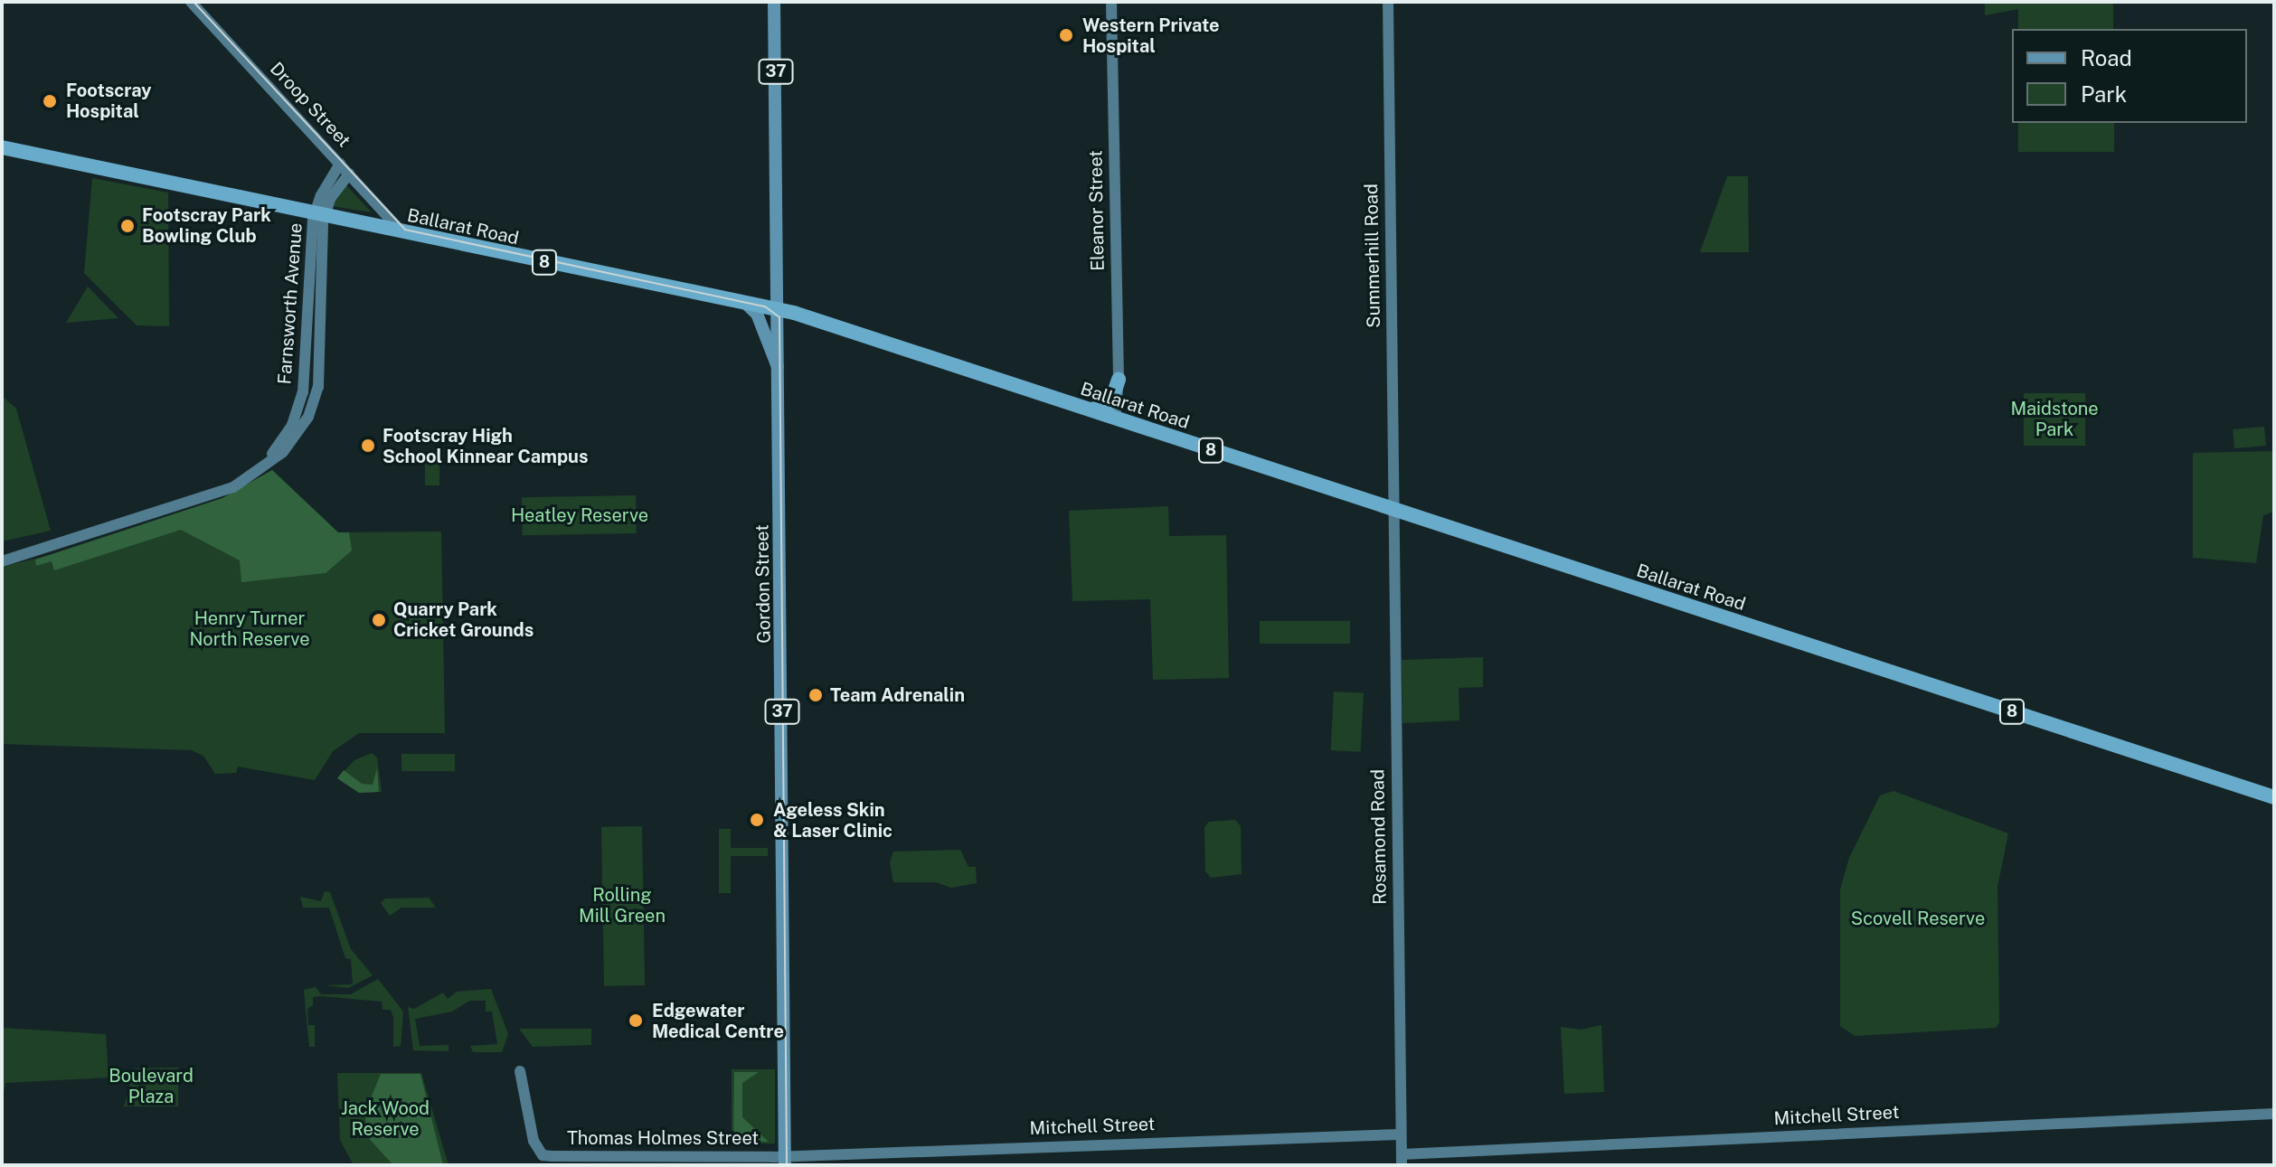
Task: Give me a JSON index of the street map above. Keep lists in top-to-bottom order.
{
  "streets": {
    "highway": ["Ballarat Road", "8"],
    "main road": ["37", "Gordon Street"],
    "street": [
      "Droop Street",
      "Eleanor Street",
      "Summerhill Road",
      "Farnsworth Avenue",
      "Rosamond Road",
      "Mitchell Street",
      "Thomas Holmes Street"
    ]
  },
  "crossings": [
    ["Droop Street", "Ballarat Road"],
    ["Droop Street", "Farnsworth Avenue"],
    ["Eleanor Street", "Ballarat Road"],
    ["Ballarat Road", "Summerhill Road"],
    ["Ballarat Road", "Farnsworth Avenue"],
    ["Ballarat Road", "Gordon Street"],
    ["Ballarat Road", "Rosamond Road"],
    ["Summerhill Road", "Rosamond Road"],
    ["Gordon Street", "Mitchell Street"],
    ["Gordon Street", "Thomas Holmes Street"],
    ["Rosamond Road", "Mitchell Street"],
    ["Mitchell Street", "Thomas Holmes Street"]
  ],
  "parks": [
    "Maidstone Park",
    "Heatley Reserve",
    "Henry Turner North Reserve",
    "Rolling Mill Green",
    "Scovell Reserve",
    "Boulevard Plaza",
    "Jack Wood Reserve"
  ],
  "places": [
    "Western Private Hospital",
    "Footscray Hospital",
    "Footscray Park Bowling Club",
    "Footscray High School Kinnear Campus",
    "Quarry Park Cricket Grounds",
    "Team Adrenalin",
    "Ageless Skin & Laser Clinic",
    "Edgewater Medical Centre"
  ],
  "legend": ["Road", "Park"]
}
